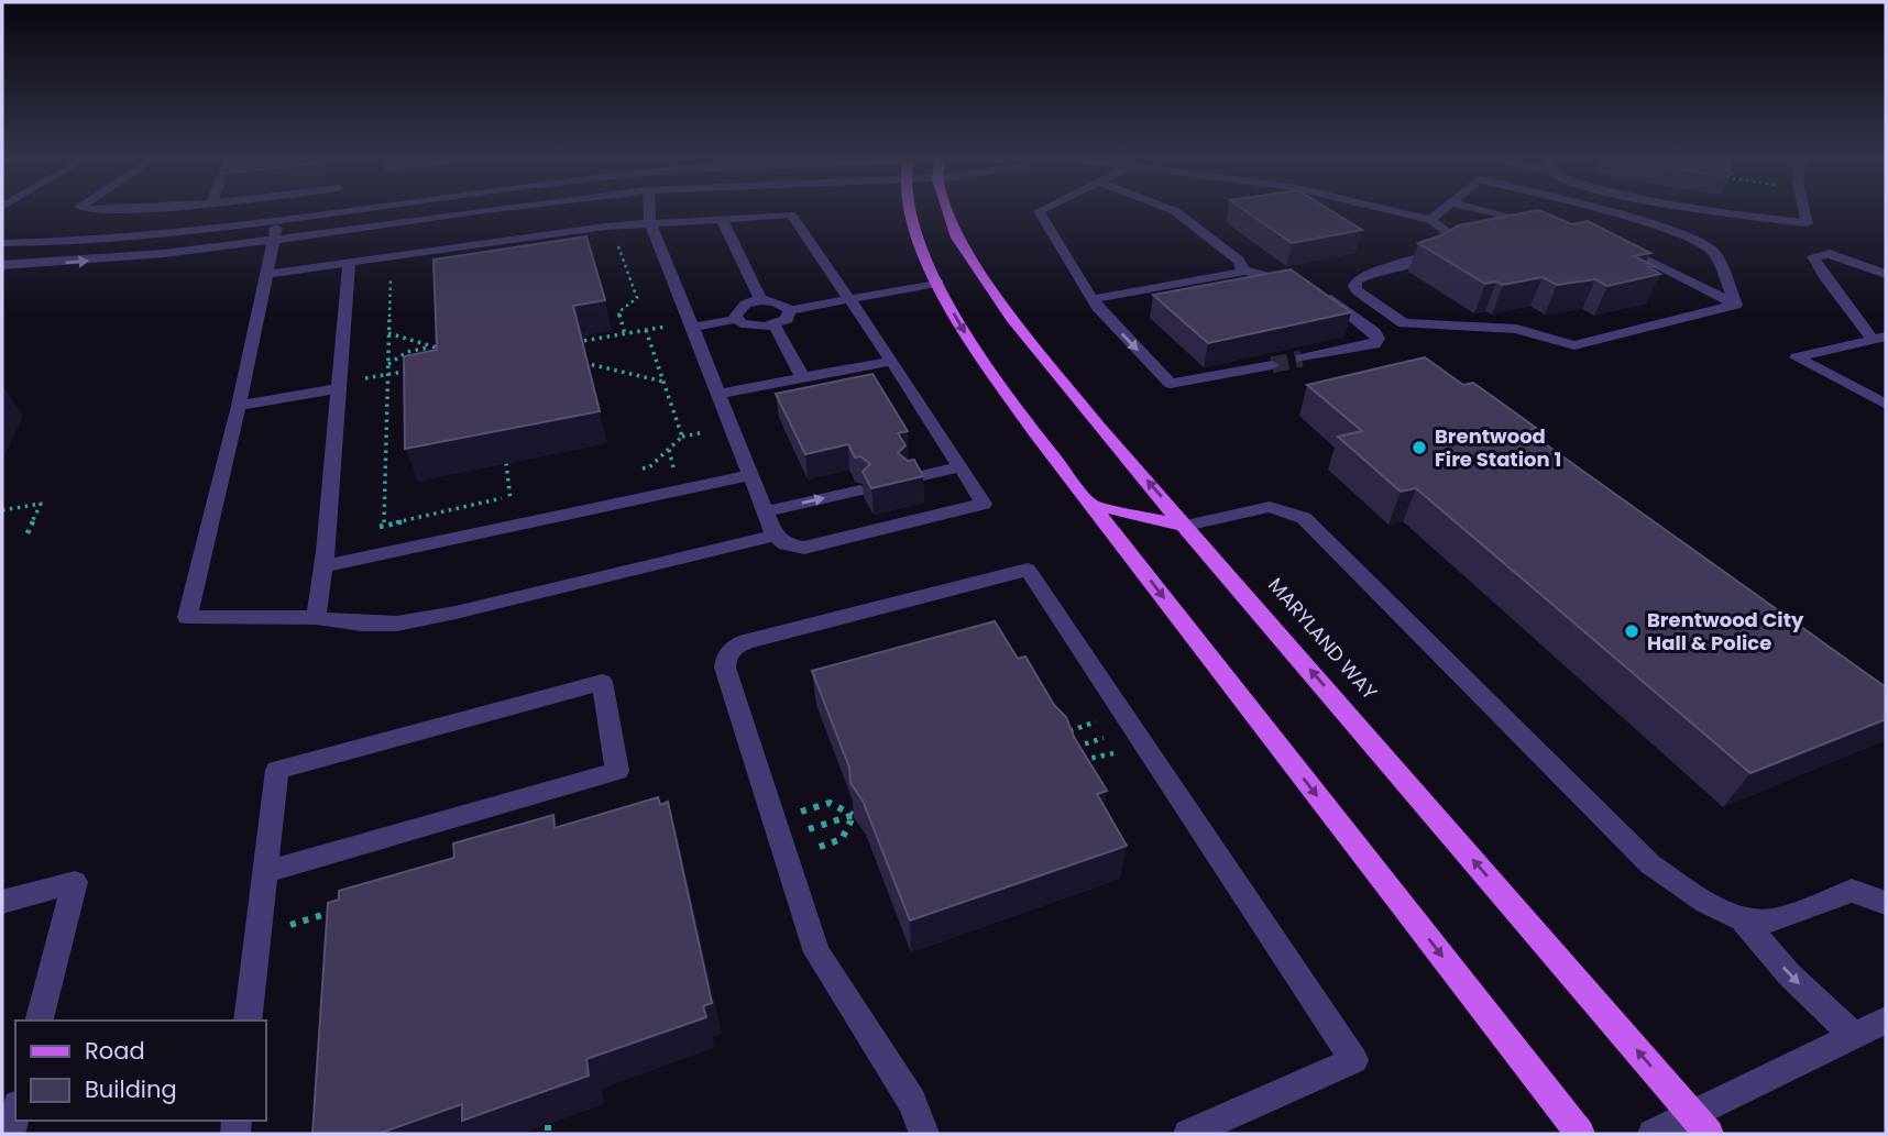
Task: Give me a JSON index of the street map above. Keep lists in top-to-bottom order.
{
  "streets": {
    "main road": ["MARYLAND WAY"]
  },
  "places": ["Brentwood Fire Station 1", "Brentwood City Hall & Police"],
  "legend": ["Road", "Building"]
}
